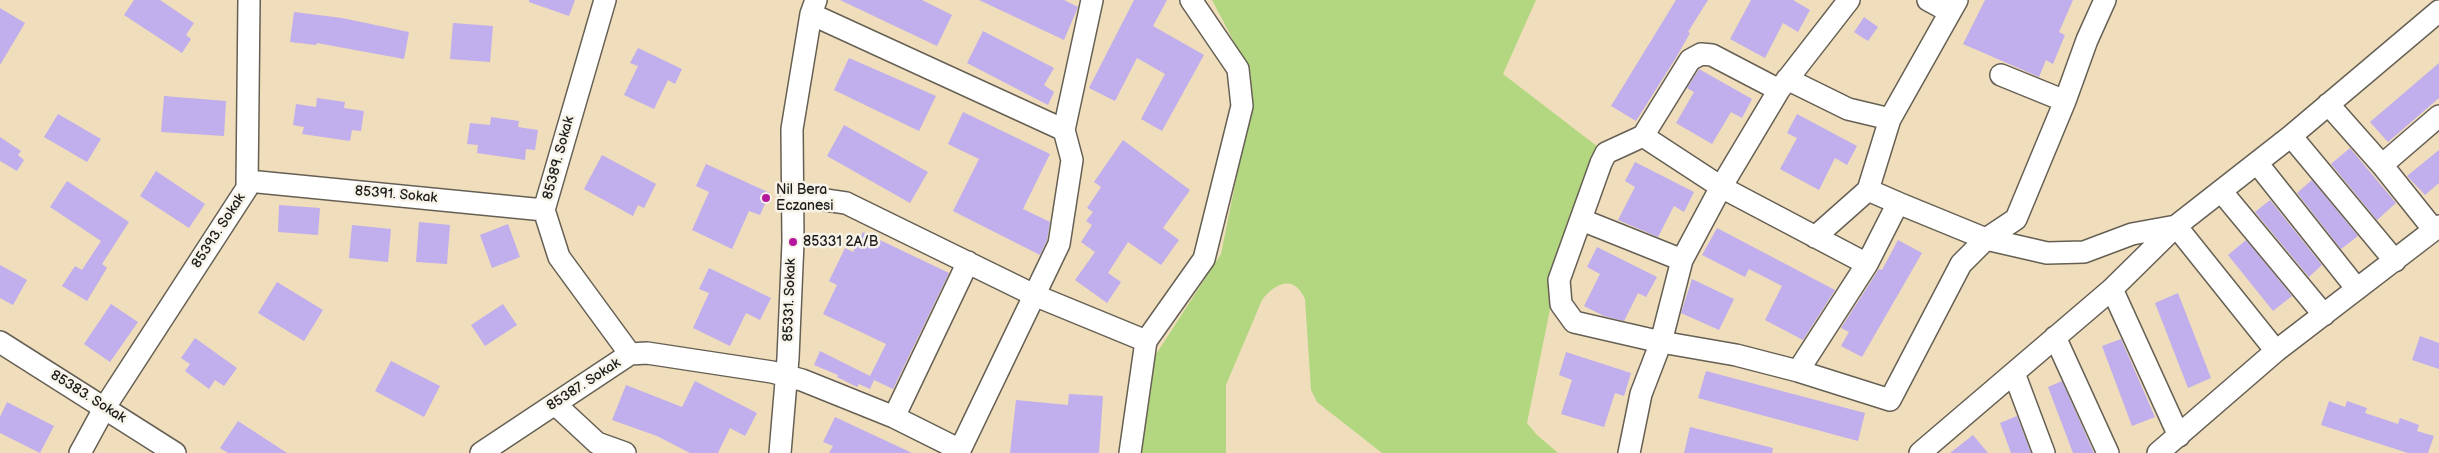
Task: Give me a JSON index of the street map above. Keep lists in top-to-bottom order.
{
  "streets": {
    "street": [
      "85389. Sokak",
      "85391. Sokak",
      "85393. Sokak",
      "85331. Sokak",
      "85387. Sokak",
      "85383. Sokak"
    ]
  },
  "crossings": [
    ["85389. Sokak", "85391. Sokak"],
    ["85389. Sokak", "85387. Sokak"],
    ["85391. Sokak", "85393. Sokak"],
    ["85393. Sokak", "85383. Sokak"],
    ["85331. Sokak", "85387. Sokak"]
  ],
  "places": ["Nil Bera Eczanesi", "85331 2A/B"]
}
